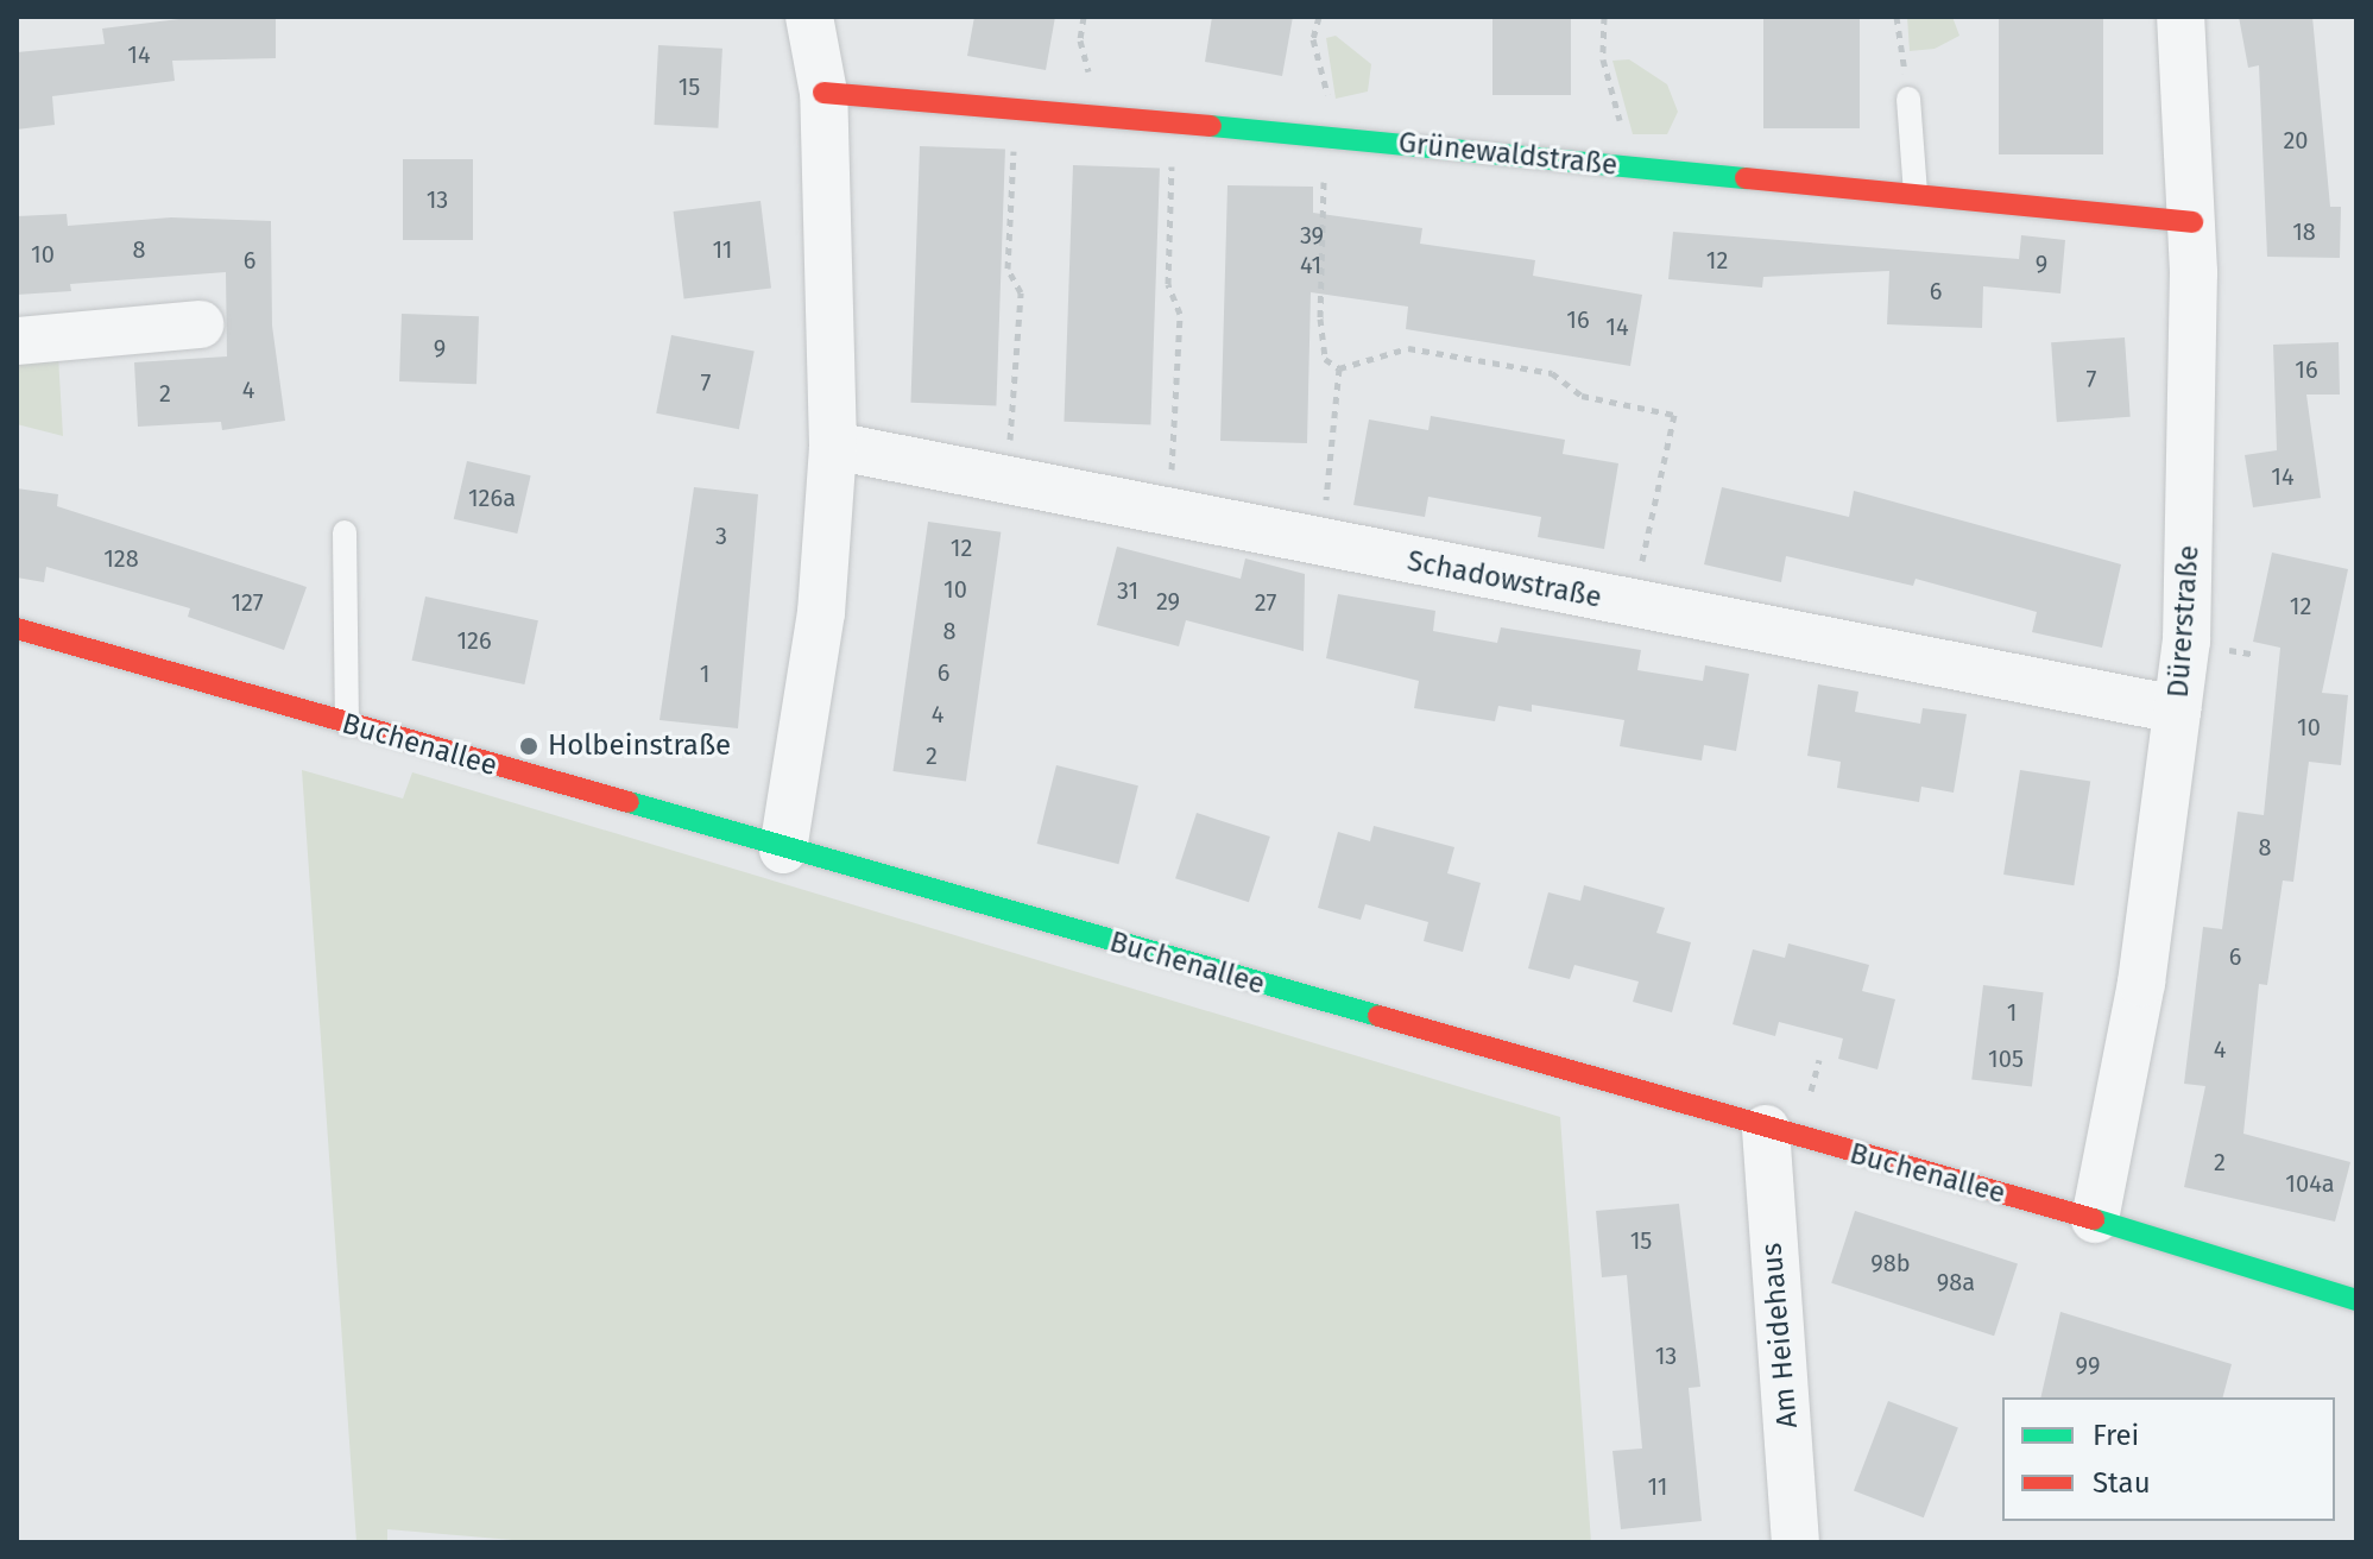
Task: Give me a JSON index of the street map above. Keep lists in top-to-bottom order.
{
  "streets": {
    "street": [
      "Grünewaldstraße",
      "Schadowstraße",
      "Dürerstraße",
      "Buchenallee",
      "Am Heidehaus"
    ]
  },
  "crossings": [
    ["Grünewaldstraße", "Dürerstraße"],
    ["Schadowstraße", "Dürerstraße"],
    ["Dürerstraße", "Buchenallee"],
    ["Buchenallee", "Am Heidehaus"]
  ],
  "places": ["Holbeinstraße"],
  "house_numbers": [
    "14",
    "15",
    "20",
    "13",
    "18",
    "39",
    "8",
    "11",
    "10",
    "6",
    "12",
    "9",
    "41",
    "6",
    "16",
    "14",
    "9",
    "16",
    "7",
    "7",
    "4",
    "2",
    "14",
    "126a",
    "3",
    "12",
    "128",
    "10",
    "31",
    "29",
    "127",
    "27",
    "12",
    "8",
    "126",
    "6",
    "1",
    "4",
    "10",
    "2",
    "8",
    "6",
    "1",
    "4",
    "105",
    "2",
    "104a",
    "15",
    "98b",
    "98a",
    "13",
    "99",
    "11"
  ],
  "legend": ["Frei", "Stau"]
}
